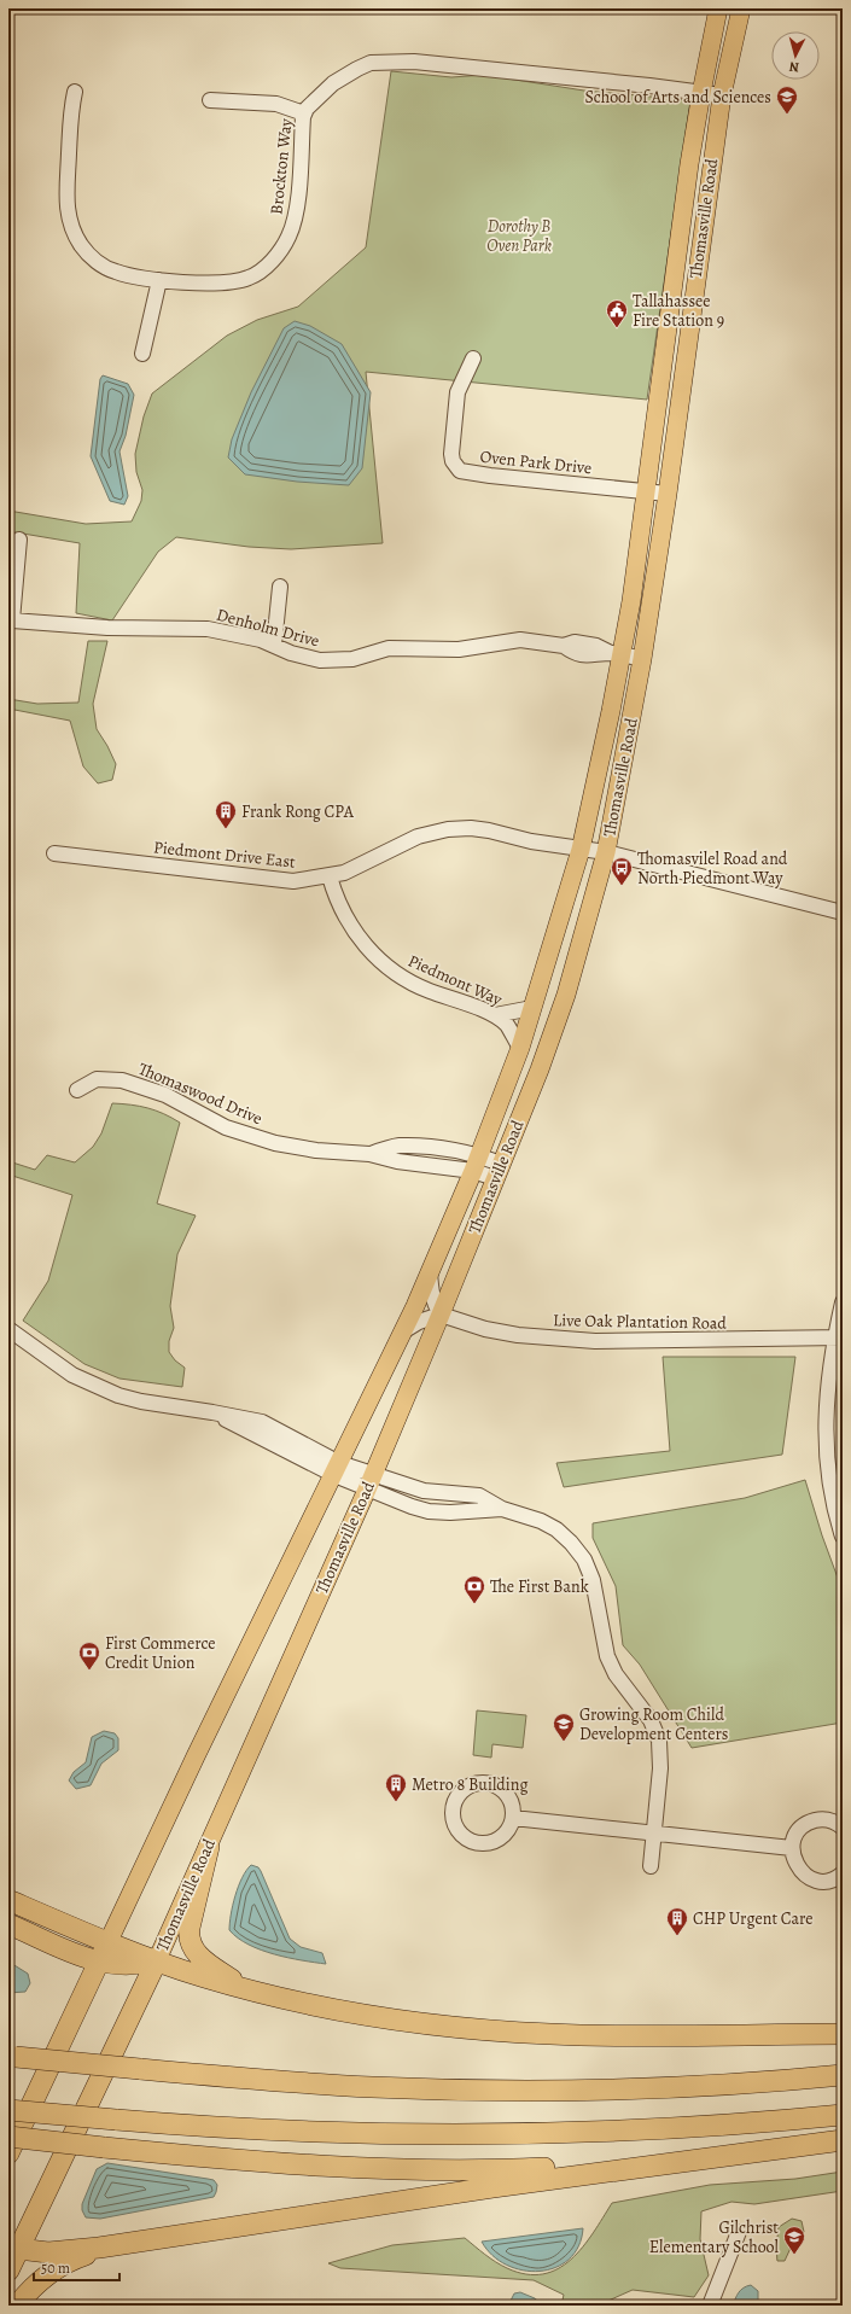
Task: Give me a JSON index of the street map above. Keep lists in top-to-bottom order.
{
  "streets": {
    "highway": ["Thomasville Road"],
    "street": [
      "Brockton Way",
      "Oven Park Drive",
      "Denholm Drive",
      "Piedmont Drive East",
      "Piedmont Way",
      "Thomaswood Drive",
      "Live Oak Plantation Road"
    ]
  },
  "crossings": [
    ["Brockton Way", "Thomasville Road"],
    ["Thomasville Road", "Oven Park Drive"],
    ["Thomasville Road", "Denholm Drive"],
    ["Thomasville Road", "Piedmont Drive East"],
    ["Thomasville Road", "Piedmont Way"],
    ["Thomasville Road", "Thomaswood Drive"],
    ["Thomasville Road", "Live Oak Plantation Road"],
    ["Piedmont Drive East", "Piedmont Way"]
  ],
  "parks": ["Dorothy B Oven Park"],
  "places": {
    "school or university": ["School of Arts and Sciences", "Growing Room Child Development Centers", "Gilchrist Elementary School"],
    "public building": ["Tallahassee Fire Station 9"],
    "building": ["Frank Rong CPA", "Metro 8 Building", "CHP Urgent Care"],
    "bus stop": ["Thomasvilel Road and North Piedmont Way"],
    "bank": ["The First Bank", "First Commerce Credit Union"]
  },
  "scale_bar": "50 m",
  "north": "bottom"
}
